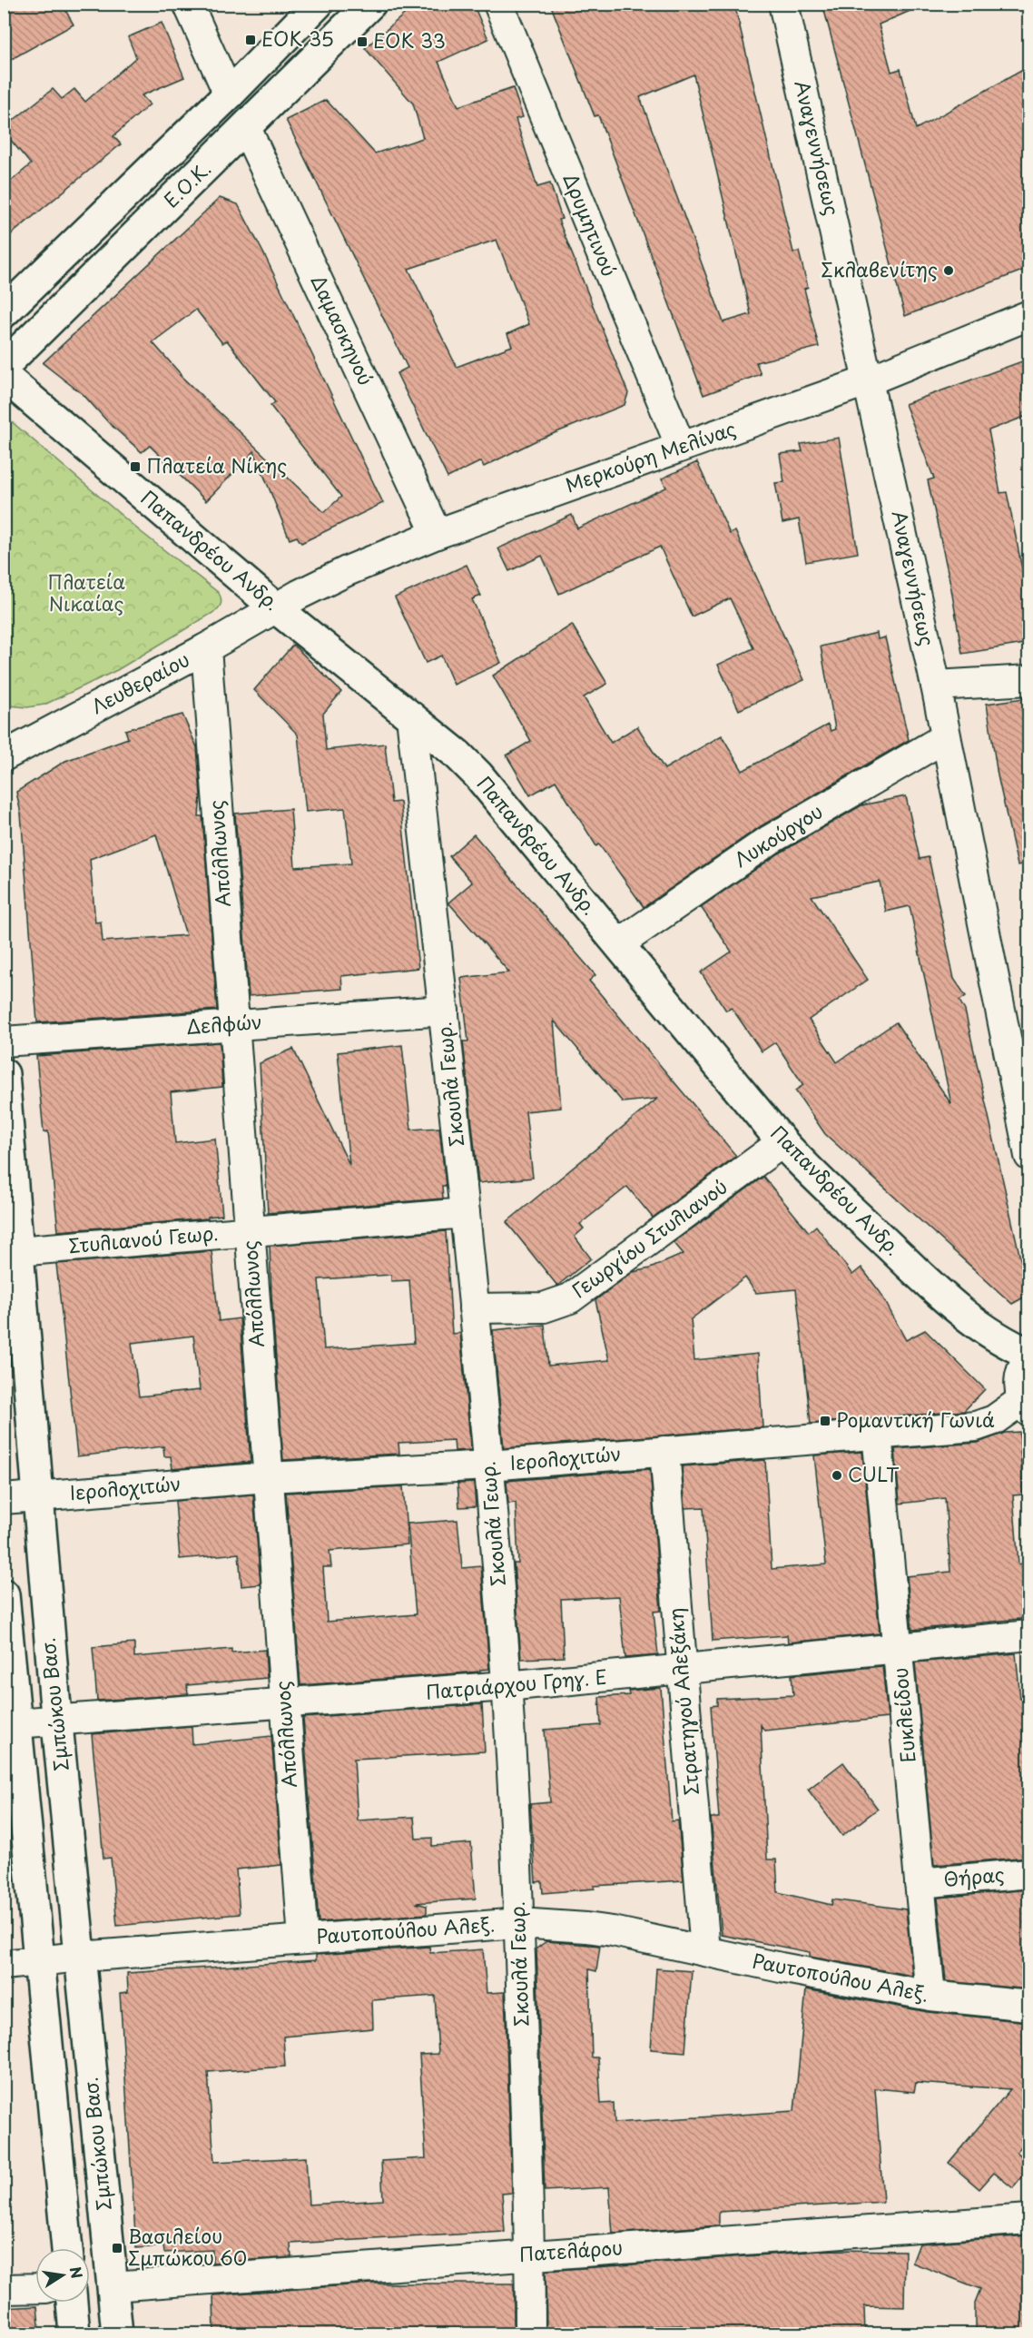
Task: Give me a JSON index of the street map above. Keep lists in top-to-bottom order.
{
  "streets": {
    "main road": ["Ε.Ο.Κ.", "Παπανδρέου Ανδρ.", "Σμπώκου Βασ."],
    "street": [
      "Αναγεννήσεως",
      "Δρυμητινού",
      "Δαμασκηνού",
      "Μερκούρη Μελίνας",
      "Λευθεραίου",
      "Λυκούργου",
      "Απόλλωνος",
      "Δελφών",
      "Σκουλά Γεωρ.",
      "Γεωργίου Στυλιανού",
      "Στυλιανού Γεωρ.",
      "Ιερολοχιτών",
      "Πατριάρχου Γρηγ. Ε",
      "Στρατηγού Αλεξάκη",
      "Ευκλείδου",
      "Θήρας",
      "Ραυτοπούλου Αλεξ.",
      "Πατελάρου"
    ]
  },
  "crossings": [
    ["Αναγεννήσεως", "Μερκούρη Μελίνας"],
    ["Αναγεννήσεως", "Λυκούργου"],
    ["Ε.Ο.Κ.", "Δαμασκηνού"],
    ["Δρυμητινού", "Μερκούρη Μελίνας"],
    ["Δαμασκηνού", "Μερκούρη Μελίνας"],
    ["Μερκούρη Μελίνας", "Παπανδρέου Ανδρ."],
    ["Μερκούρη Μελίνας", "Λευθεραίου"],
    ["Παπανδρέου Ανδρ.", "Λευθεραίου"],
    ["Παπανδρέου Ανδρ.", "Λυκούργου"],
    ["Παπανδρέου Ανδρ.", "Σκουλά Γεωρ."],
    ["Παπανδρέου Ανδρ.", "Γεωργίου Στυλιανού"],
    ["Λευθεραίου", "Απόλλωνος"],
    ["Απόλλωνος", "Δελφών"],
    ["Απόλλωνος", "Στυλιανού Γεωρ."],
    ["Απόλλωνος", "Ιερολοχιτών"],
    ["Απόλλωνος", "Πατριάρχου Γρηγ. Ε"],
    ["Απόλλωνος", "Ραυτοπούλου Αλεξ."],
    ["Δελφών", "Σκουλά Γεωρ."],
    ["Σκουλά Γεωρ.", "Γεωργίου Στυλιανού"],
    ["Σκουλά Γεωρ.", "Στυλιανού Γεωρ."],
    ["Σκουλά Γεωρ.", "Ιερολοχιτών"],
    ["Σκουλά Γεωρ.", "Πατριάρχου Γρηγ. Ε"],
    ["Σκουλά Γεωρ.", "Ραυτοπούλου Αλεξ."],
    ["Σκουλά Γεωρ.", "Πατελάρου"],
    ["Στυλιανού Γεωρ.", "Σμπώκου Βασ."],
    ["Ιερολοχιτών", "Στρατηγού Αλεξάκη"],
    ["Ιερολοχιτών", "Σμπώκου Βασ."],
    ["Ιερολοχιτών", "Ευκλείδου"],
    ["Πατριάρχου Γρηγ. Ε", "Στρατηγού Αλεξάκη"],
    ["Πατριάρχου Γρηγ. Ε", "Σμπώκου Βασ."],
    ["Πατριάρχου Γρηγ. Ε", "Ευκλείδου"],
    ["Στρατηγού Αλεξάκη", "Ραυτοπούλου Αλεξ."],
    ["Σμπώκου Βασ.", "Ραυτοπούλου Αλεξ."],
    ["Σμπώκου Βασ.", "Πατελάρου"],
    ["Ευκλείδου", "Θήρας"],
    ["Ευκλείδου", "Ραυτοπούλου Αλεξ."]
  ],
  "parks": ["Πλατεία Νικαίας"],
  "places": {
    "transit": [
      "ΕΟΚ 35",
      "ΕΟΚ 33",
      "Πλατεία Νίκης",
      "Ρομαντική Γωνιά",
      "Βασιλείου Σμπώκου 60"
    ],
    "other": ["Σκλαβενίτης", "CULT"]
  },
  "north": "right"
}
